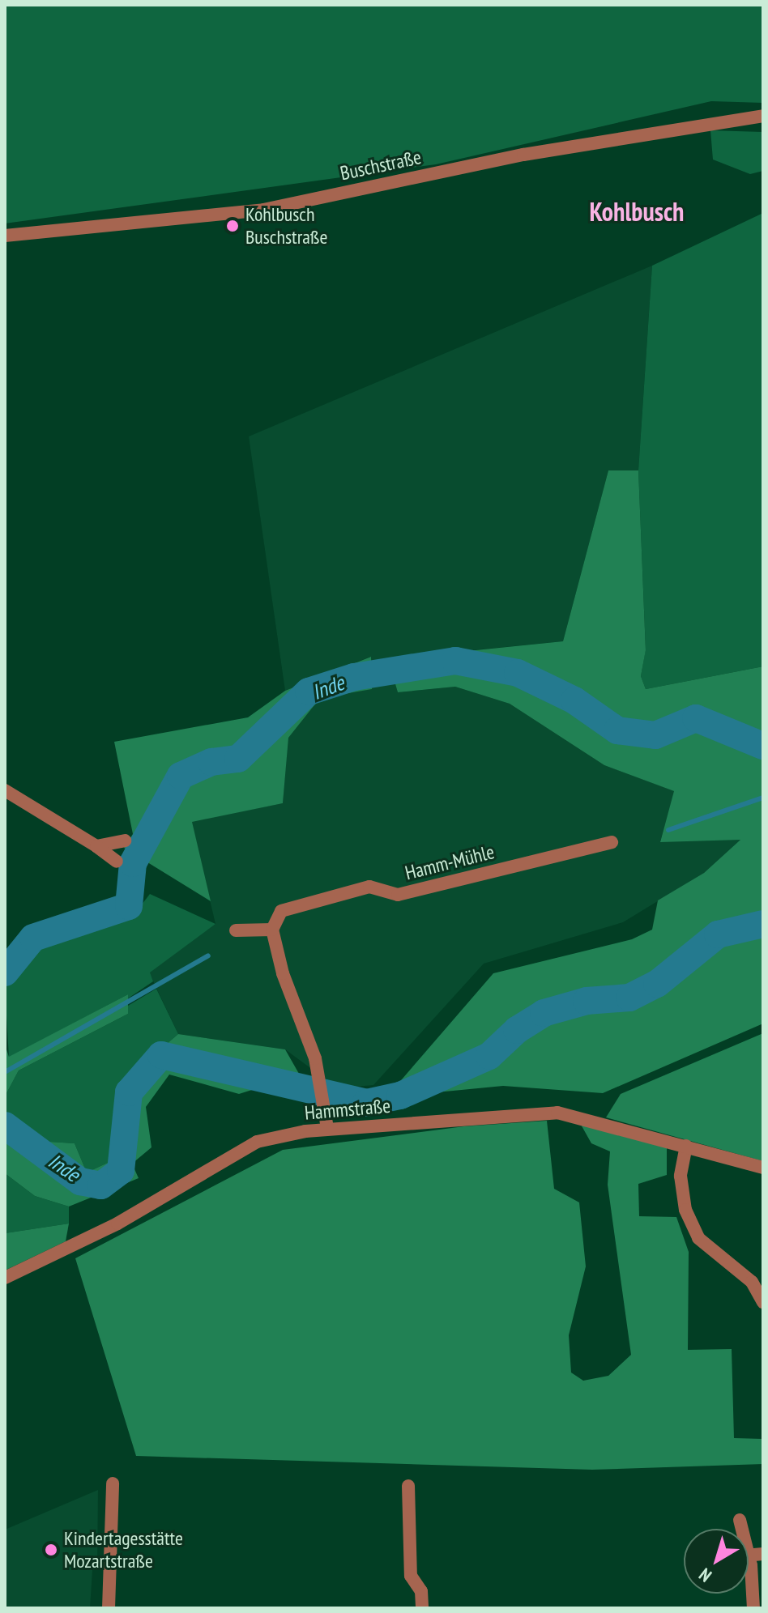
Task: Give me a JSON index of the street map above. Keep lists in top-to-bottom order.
{
  "streets": {
    "street": ["Buschstraße", "Hamm-Mühle", "Hammstraße"]
  },
  "districts": ["Kohlbusch"],
  "water": ["Inde"],
  "places": ["Kohlbusch Buschstraße", "Kindertagesstätte Mozartstraße"],
  "north": "bottom left"
}
